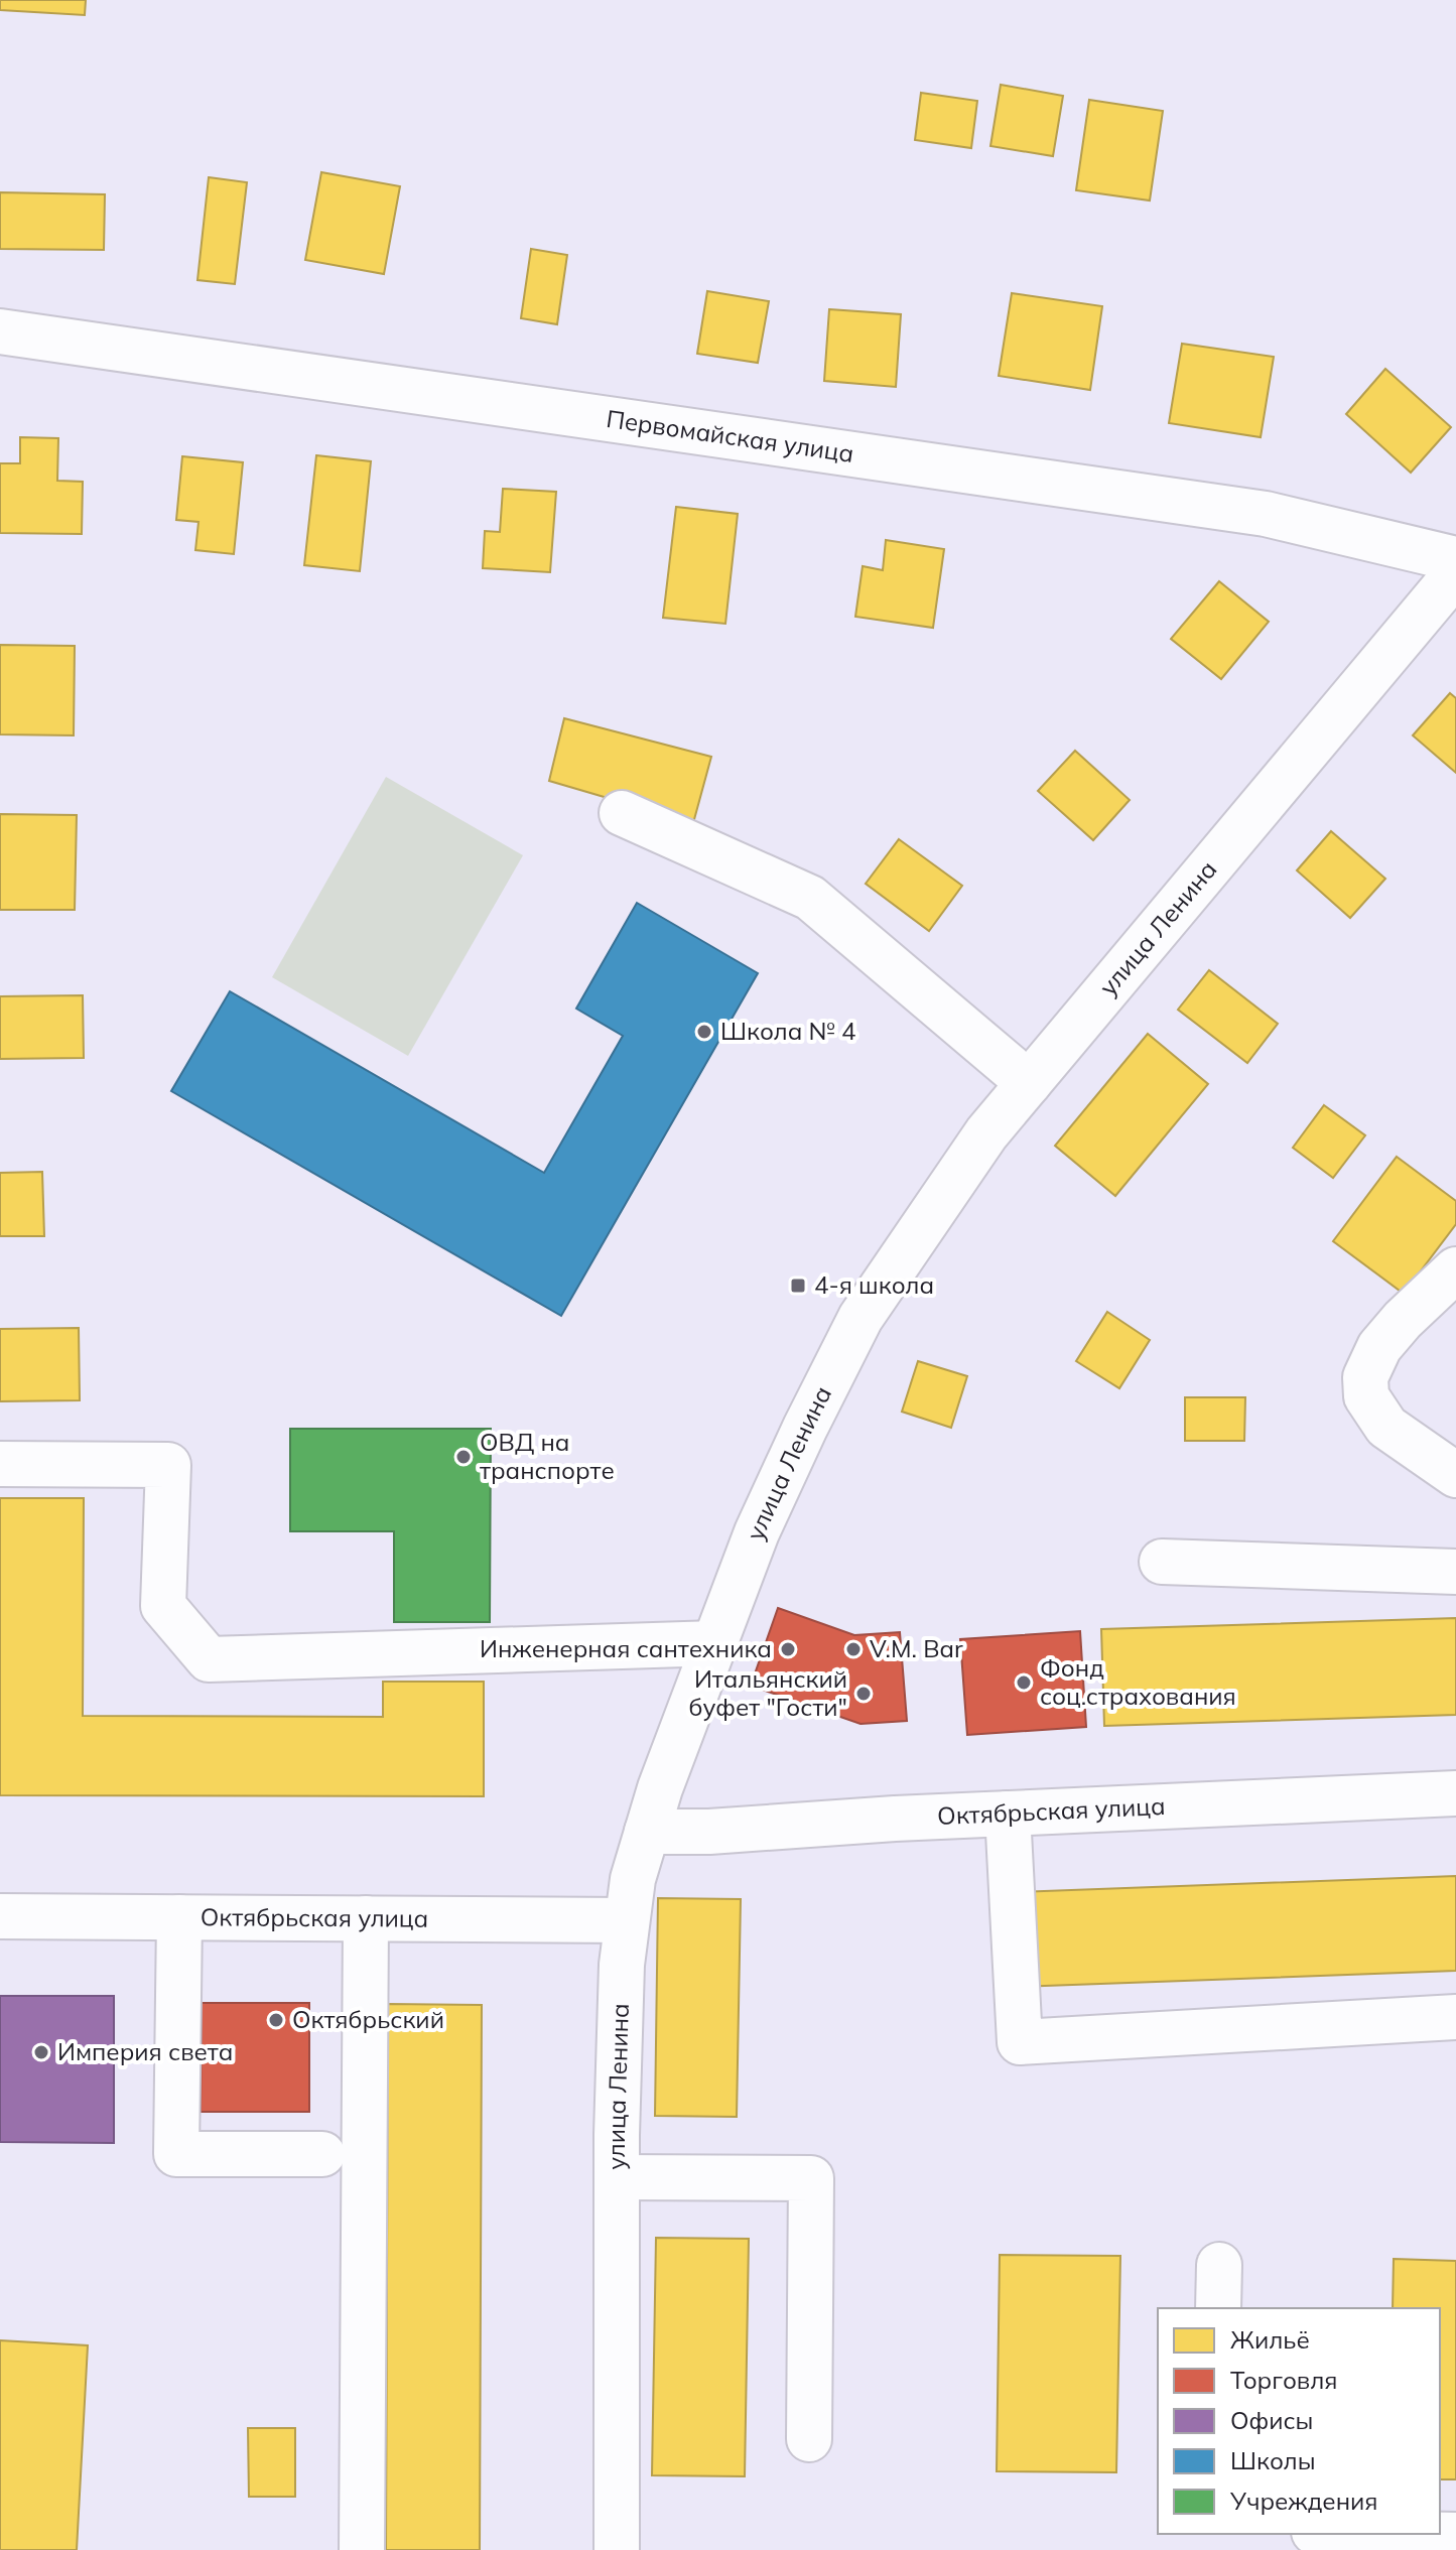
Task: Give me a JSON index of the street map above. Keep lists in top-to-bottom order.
{
  "streets": {
    "main road": ["Первомайская улица", "улица Ленина", "Октябрьская улица"]
  },
  "crossings": [
    ["улица Ленина", "Октябрьская улица"]
  ],
  "places": {
    "other": [
      "Школа № 4",
      "ОВД на транспорте",
      "Инженерная сантехника",
      "V.M. Bar",
      "Фонд соц.страхования",
      "Итальянский буфет \"Гости\"",
      "Октябрьский",
      "Империя света"
    ],
    "transit": ["4-я школа"]
  },
  "legend": [
    "Жильё",
    "Торговля",
    "Офисы",
    "Школы",
    "Учреждения"
  ]
}
